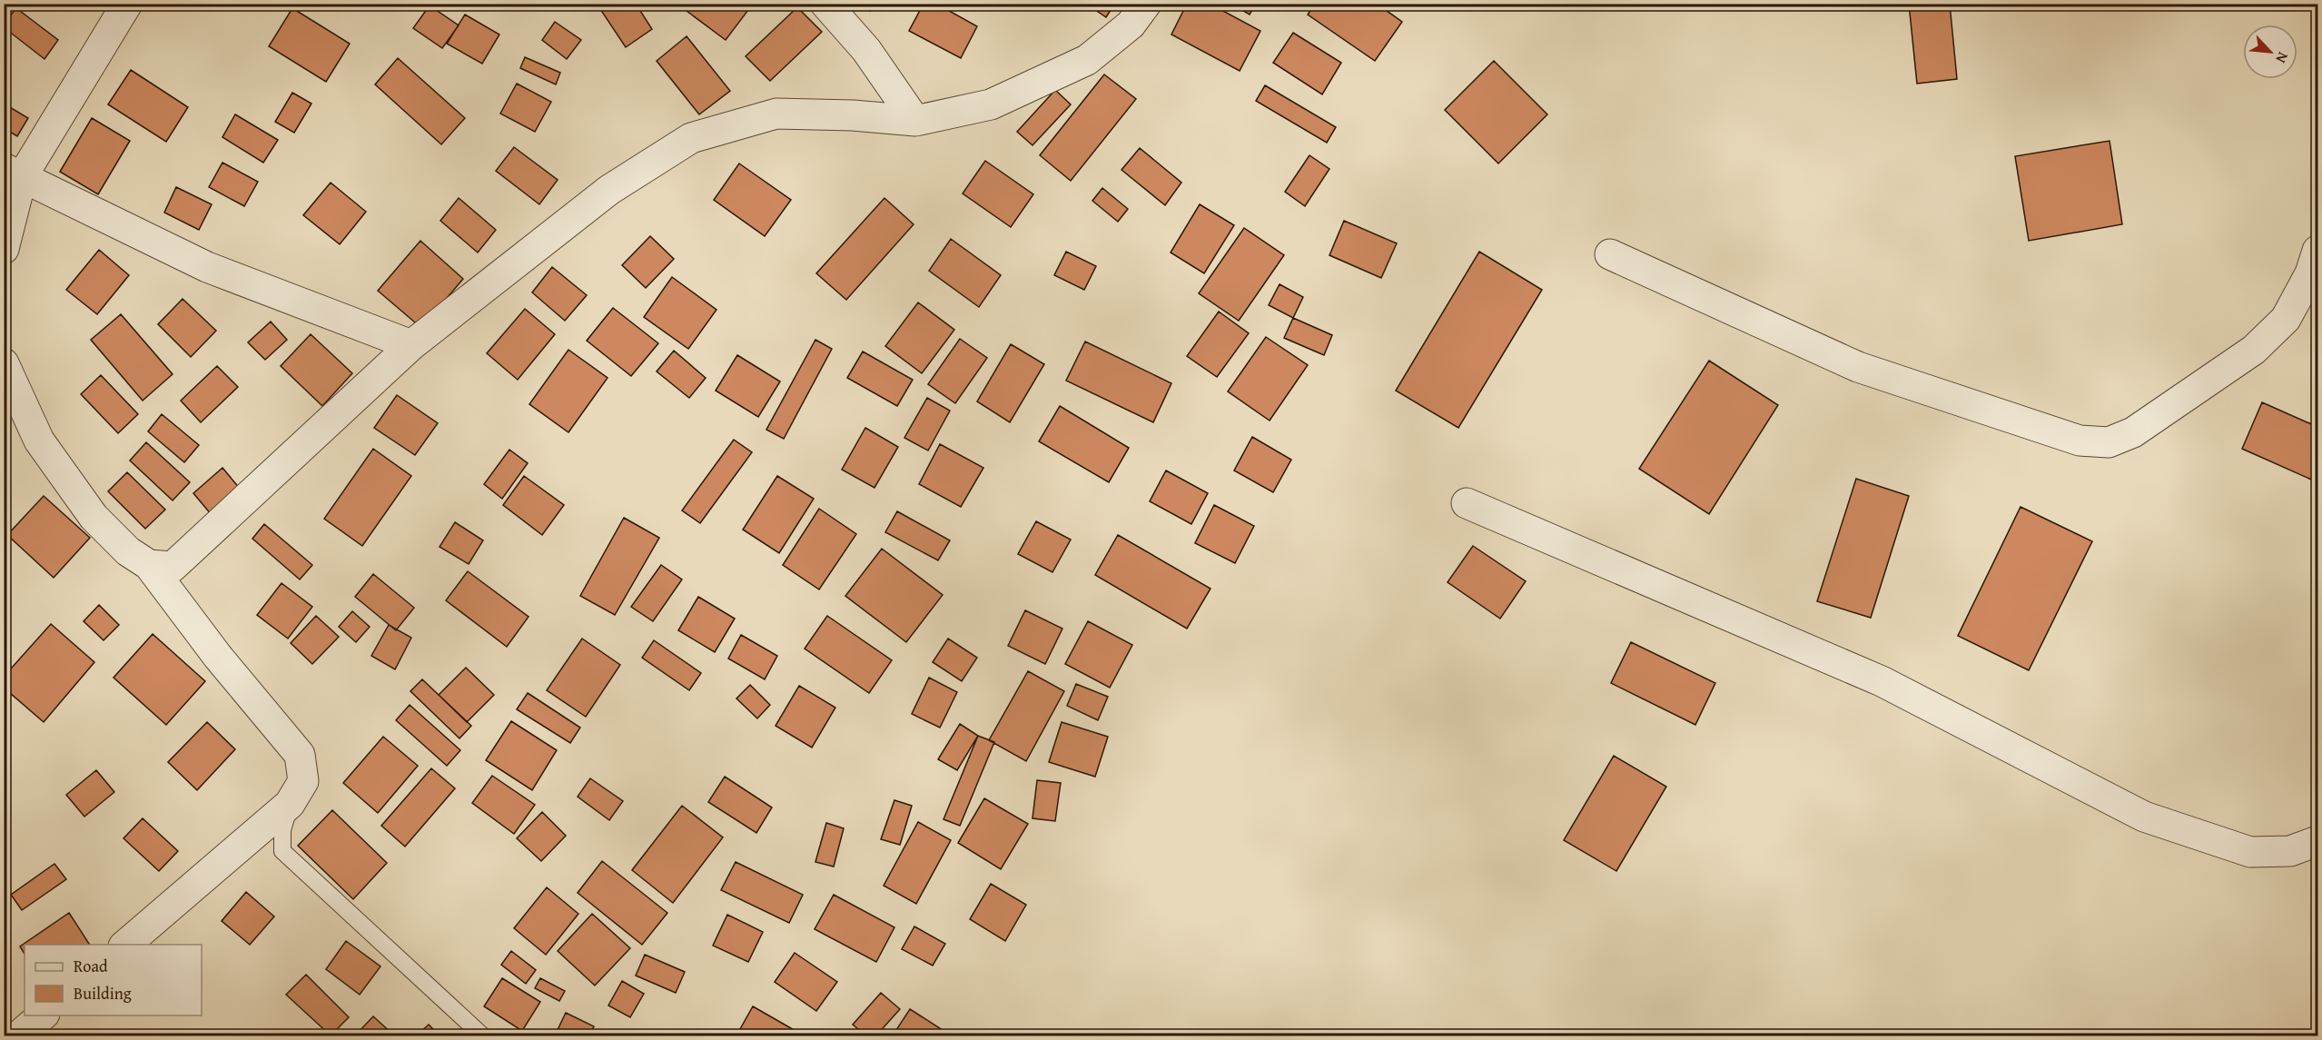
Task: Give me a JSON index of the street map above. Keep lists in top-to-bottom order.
{
  "legend": ["Road", "Building"],
  "north": "bottom right"
}
